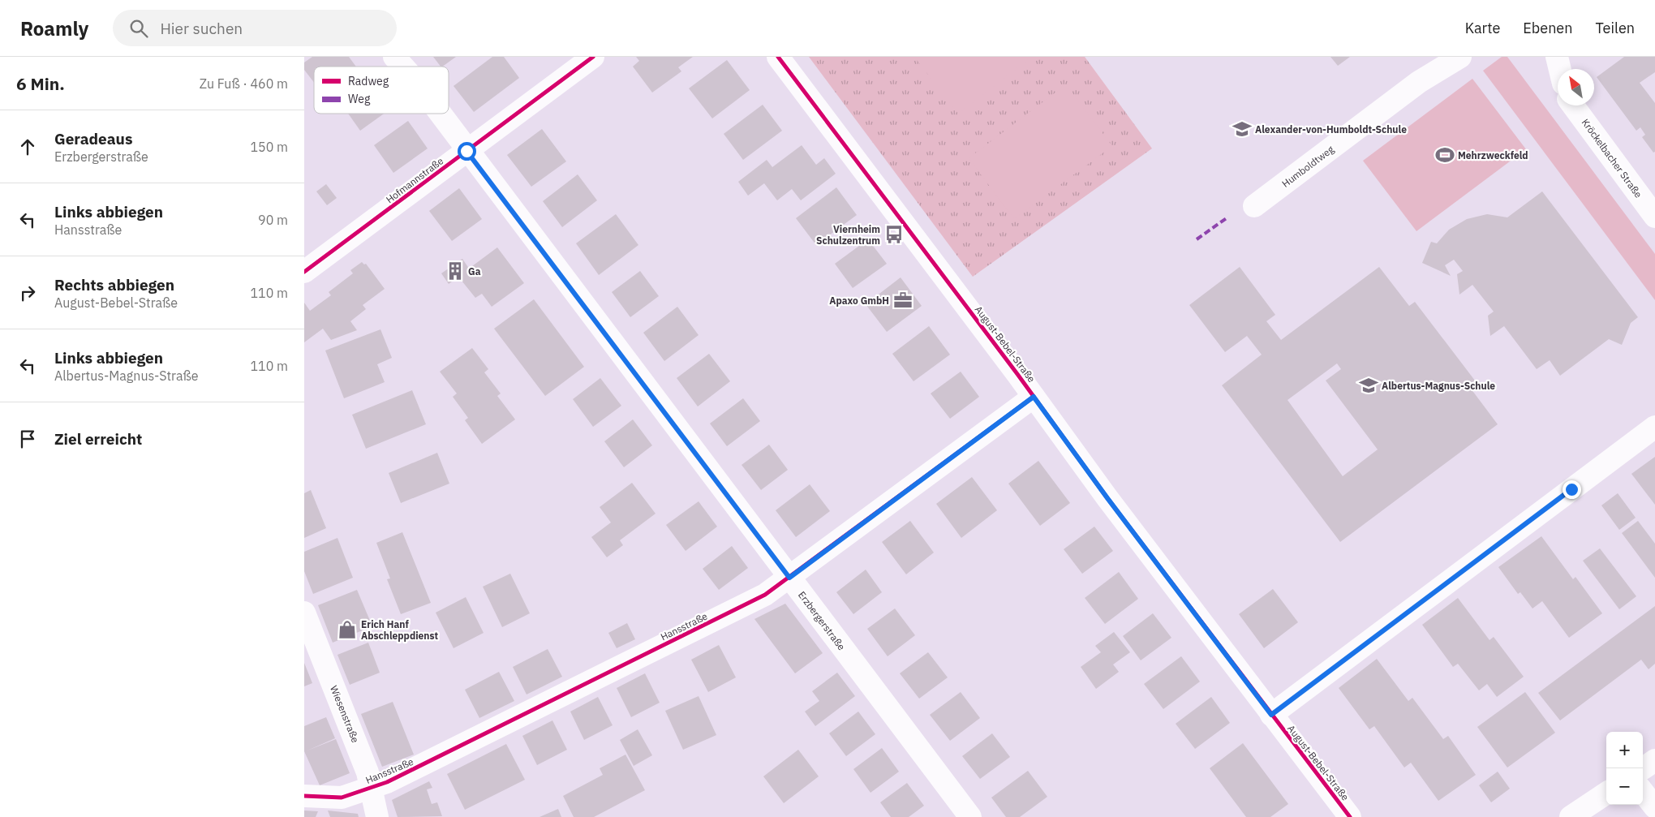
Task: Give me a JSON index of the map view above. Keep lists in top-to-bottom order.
{
  "streets": {
    "street": [
      "Kröckelbacher Straße",
      "Humboldtweg",
      "Hofmannstraße",
      "August-Bebel-Straße",
      "Erzbergerstraße",
      "Hansstraße",
      "Wiesenstraße"
    ]
  },
  "crossings": [
    ["Hofmannstraße", "Erzbergerstraße"],
    ["August-Bebel-Straße", "Hansstraße"],
    ["Erzbergerstraße", "Hansstraße"],
    ["Hansstraße", "Wiesenstraße"]
  ],
  "places": {
    "school or university": ["Alexander-von-Humboldt-Schule", "Albertus-Magnus-Schule"],
    "sports": ["Mehrzweckfeld"],
    "bus stop": ["Viernheim Schulzentrum"],
    "building": ["Ga"],
    "office": ["Apaxo GmbH"],
    "shop": ["Erich Hanf Abschleppdienst"]
  },
  "legend": ["Radweg", "Weg"],
  "north": "top left",
  "page": {
    "header": "Roamly",
    "search": "Hier suchen",
    "nav": ["Karte", "Ebenen", "Teilen"],
    "heading": ["6 Min.", "Zu Fuß · 460 m"],
    "list": [
      ["Geradeaus", "Erzbergerstraße", "150 m"],
      ["Links abbiegen", "Hansstraße", "90 m"],
      ["Rechts abbiegen", "August-Bebel-Straße", "110 m"],
      ["Links abbiegen", "Albertus-Magnus-Straße", "110 m"],
      "Ziel erreicht"
    ],
    "map_buttons": ["+", "−"]
  }
}
